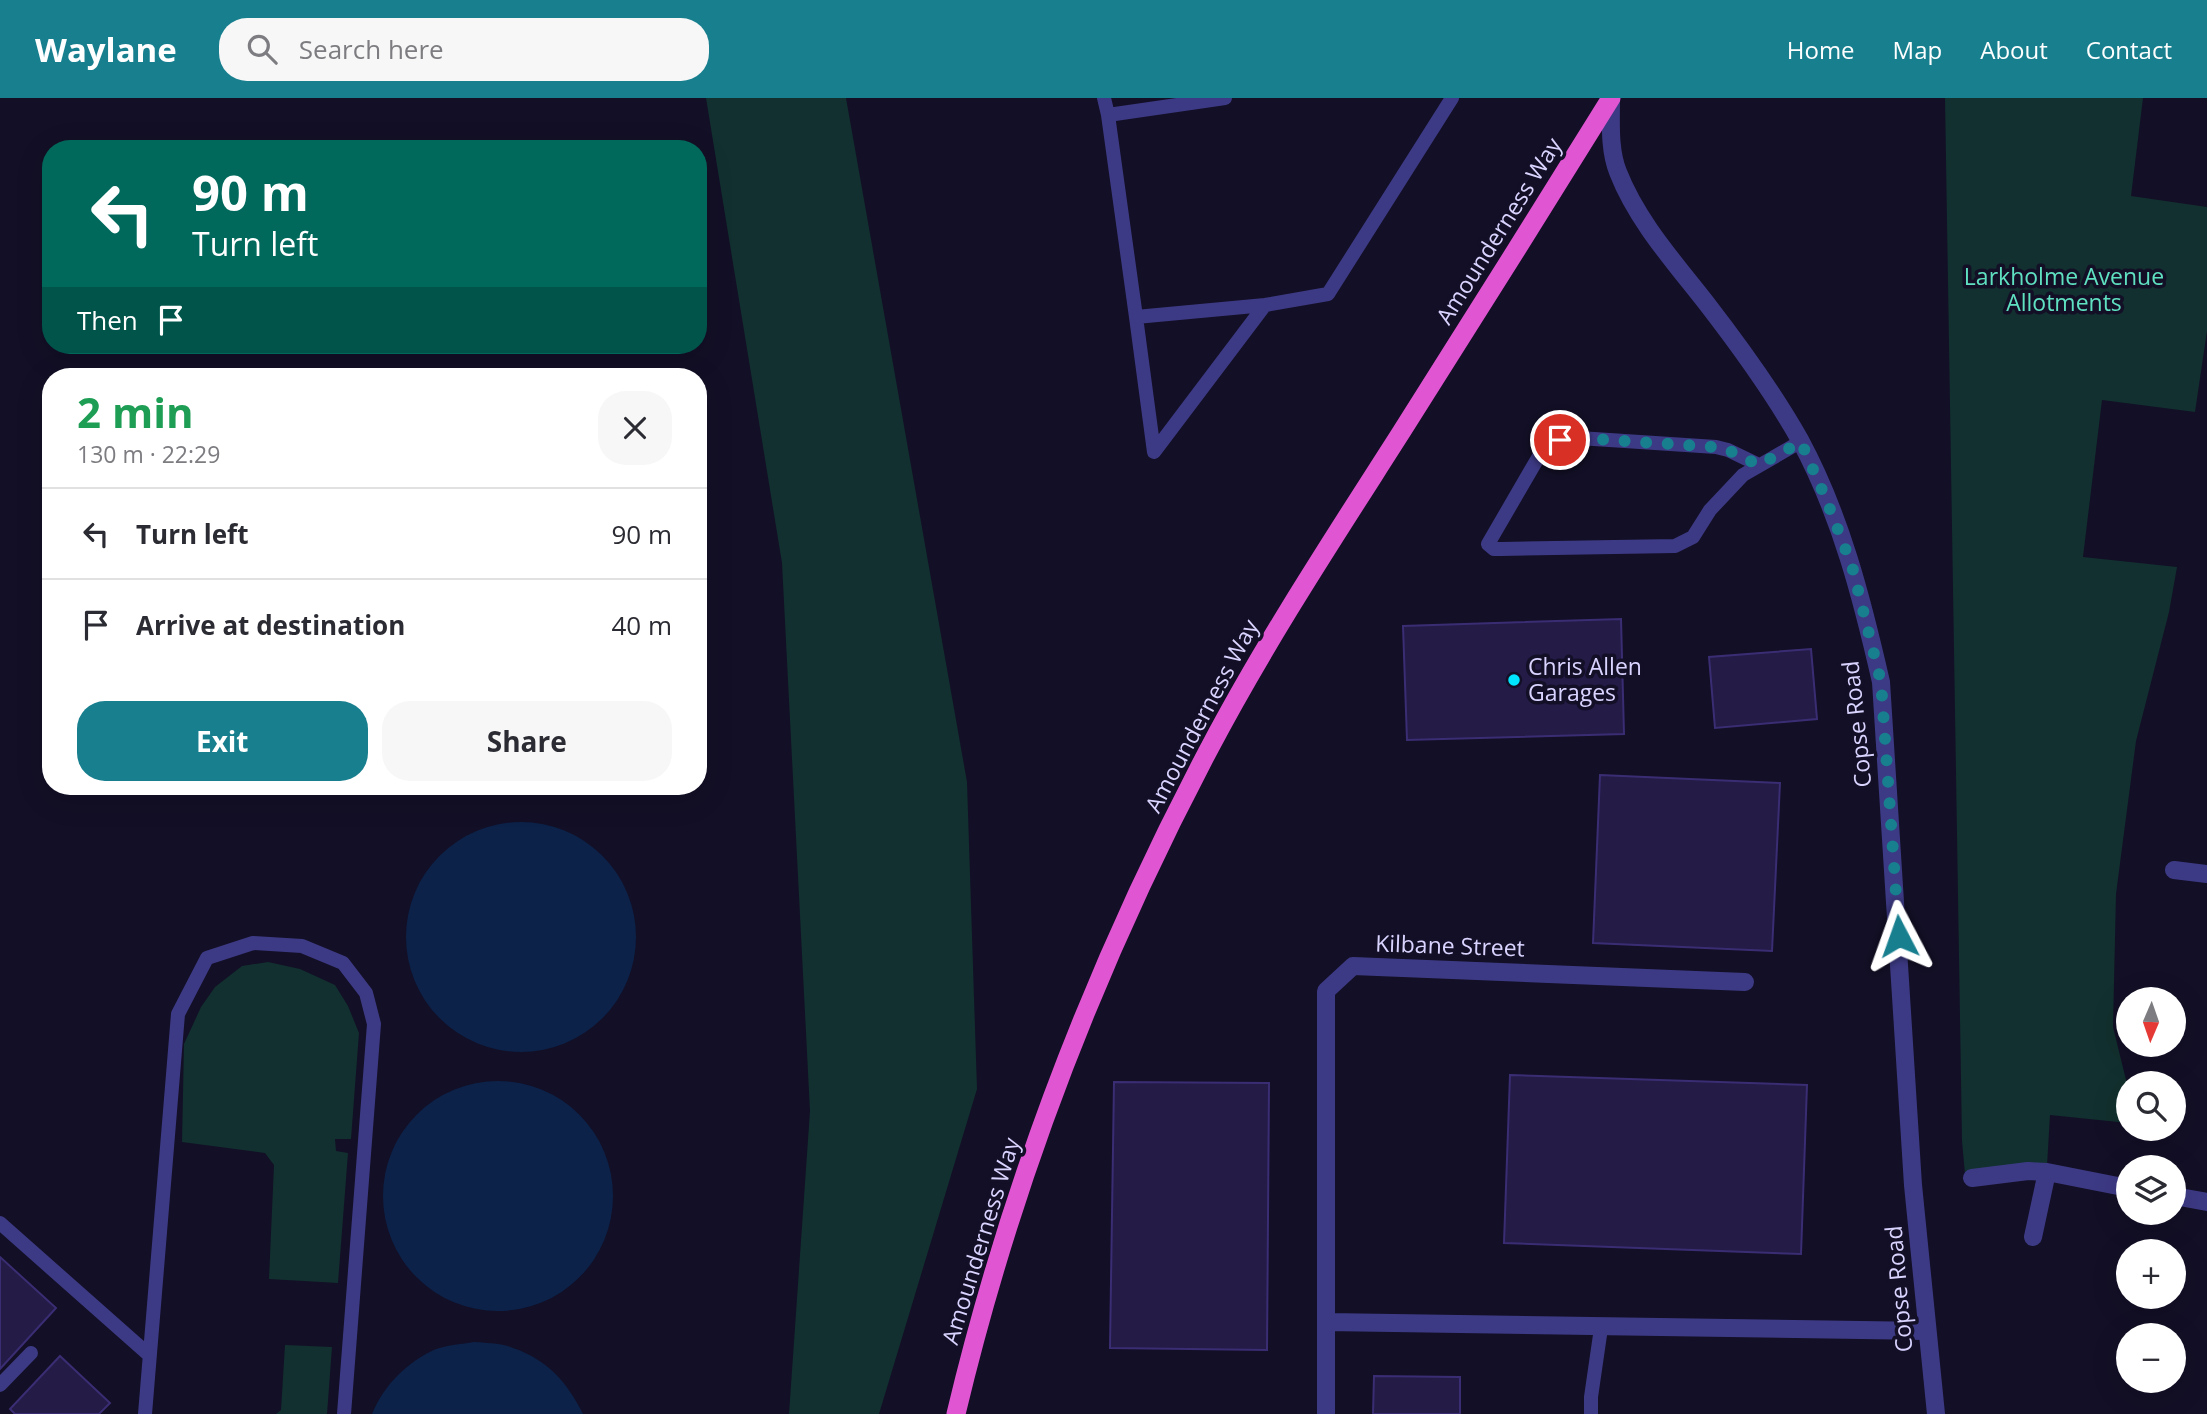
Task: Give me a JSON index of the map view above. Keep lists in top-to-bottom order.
{
  "streets": {
    "highway": ["Amounderness Way"],
    "street": ["Copse Road", "Kilbane Street"]
  },
  "crossings": [
    ["Amounderness Way", "Copse Road"]
  ],
  "parks": ["Larkholme Avenue Allotments"],
  "places": ["Chris Allen Garages"],
  "north": "bottom",
  "page": {
    "header": "Waylane",
    "search": "Search here",
    "nav": [
      "Home",
      "Map",
      "About",
      "Contact"
    ],
    "turn": ["90 m", "Turn left"],
    "then": "Then",
    "heading": ["2 min", "130 m · 22:29"],
    "list": [
      {
        "name": "Turn left",
        "value": "90 m"
      },
      {
        "name": "Arrive at destination",
        "value": "40 m"
      }
    ],
    "buttons": ["Exit", "Share"],
    "map_buttons": ["+", "−"]
  }
}
